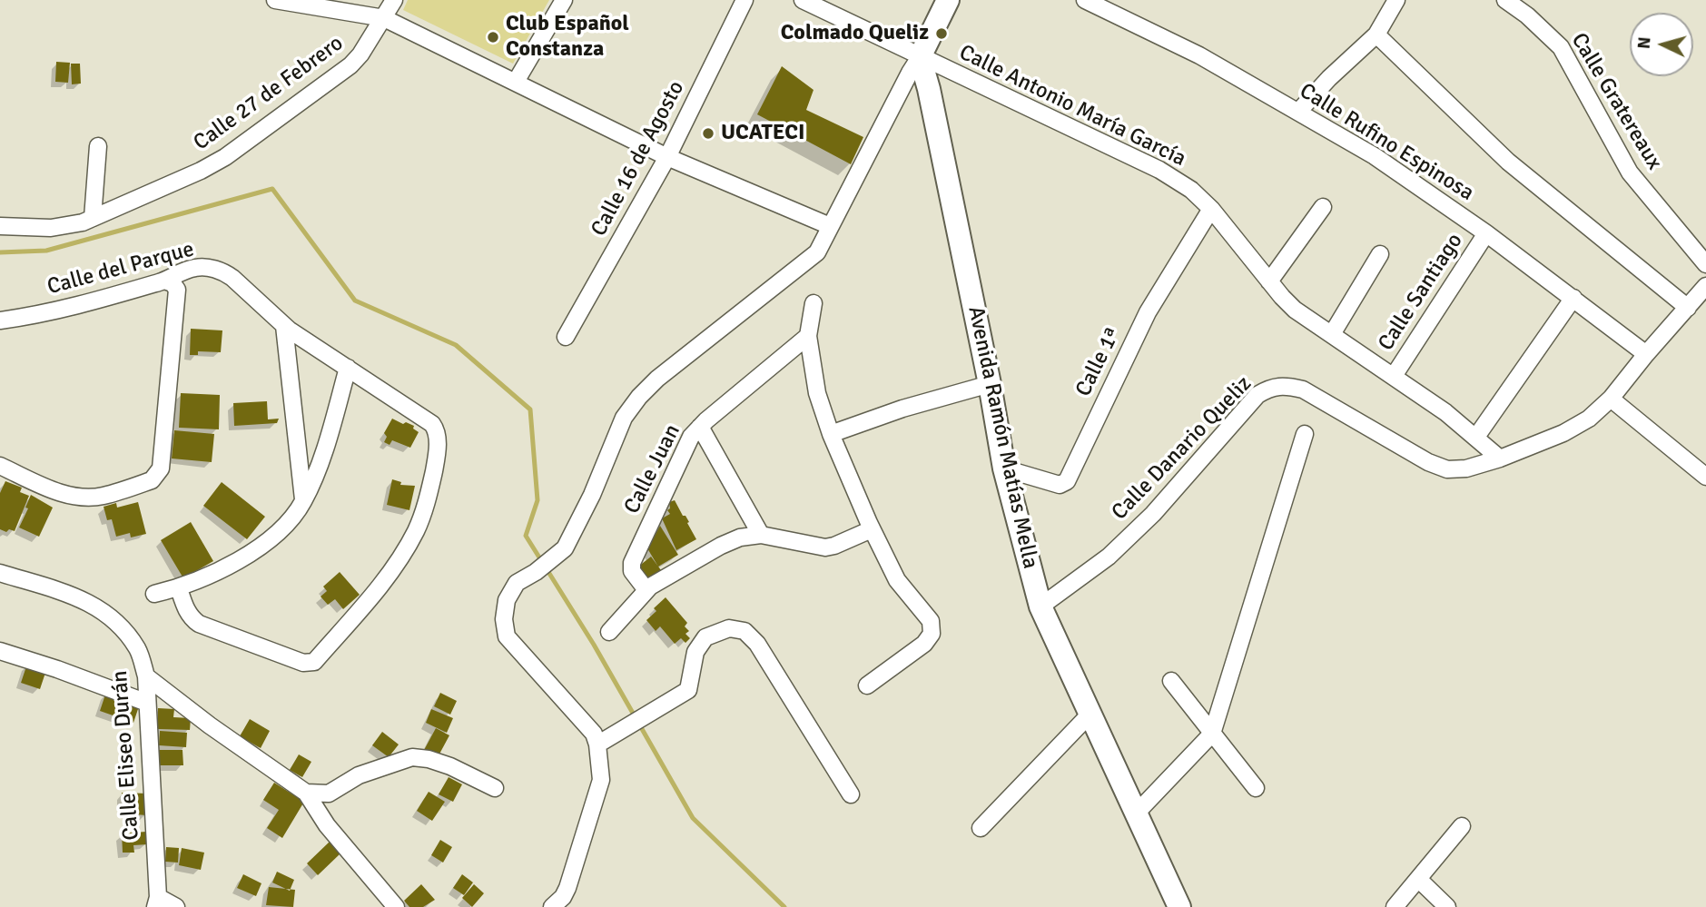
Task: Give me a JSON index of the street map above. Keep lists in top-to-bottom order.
{
  "streets": {
    "street": [
      "Calle 27 de Febrero",
      "Calle Gratereaux",
      "Calle Antonio María García",
      "Calle Rufino Espinosa",
      "Calle 16 de Agosto",
      "Calle del Parque",
      "Calle Santiago",
      "Calle 1ª",
      "Avenida Ramón Matías Mella",
      "Calle Danario Queliz",
      "Calle Juan",
      "Calle Eliseo Durán"
    ]
  },
  "crossings": [
    ["Calle Antonio María García", "Calle Santiago"],
    ["Calle Antonio María García", "Calle 1ª"],
    ["Calle Antonio María García", "Avenida Ramón Matías Mella"],
    ["Calle Antonio María García", "Calle Danario Queliz"],
    ["Calle Rufino Espinosa", "Calle Santiago"],
    ["Calle Rufino Espinosa", "Calle Danario Queliz"],
    ["Calle 1ª", "Avenida Ramón Matías Mella"],
    ["Avenida Ramón Matías Mella", "Calle Danario Queliz"]
  ],
  "places": ["Colmado Queliz", "Club Español Constanza", "UCATECI"],
  "north": "left"
}
